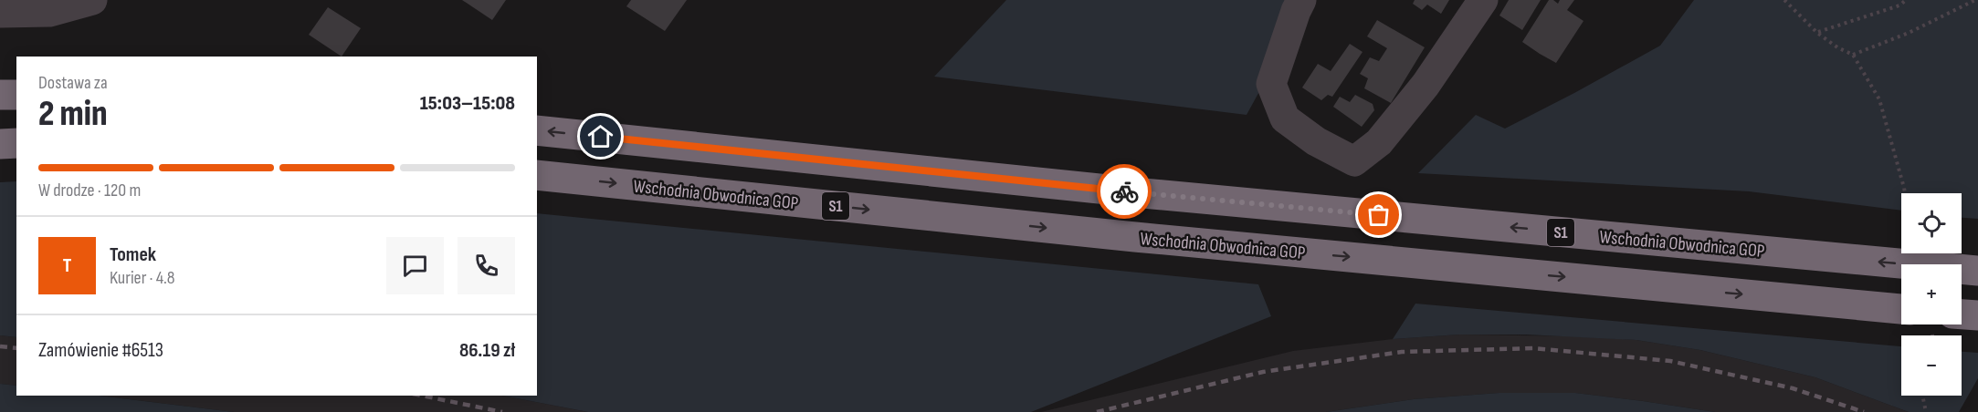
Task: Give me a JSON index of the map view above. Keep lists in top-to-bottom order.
{
  "streets": {
    "highway": ["Wschodnia Obwodnica GOP", "S1"]
  },
  "page": {
    "heading": ["2 min", "Dostawa za", "15:03–15:08"],
    "panel": [
      "Tomek",
      "Kurier · 4.8",
      "Zamówienie #6513",
      "86.19 zł"
    ],
    "bar": "W drodze · 120 m",
    "map_buttons": ["+", "−"],
    "round": "T"
  }
}
